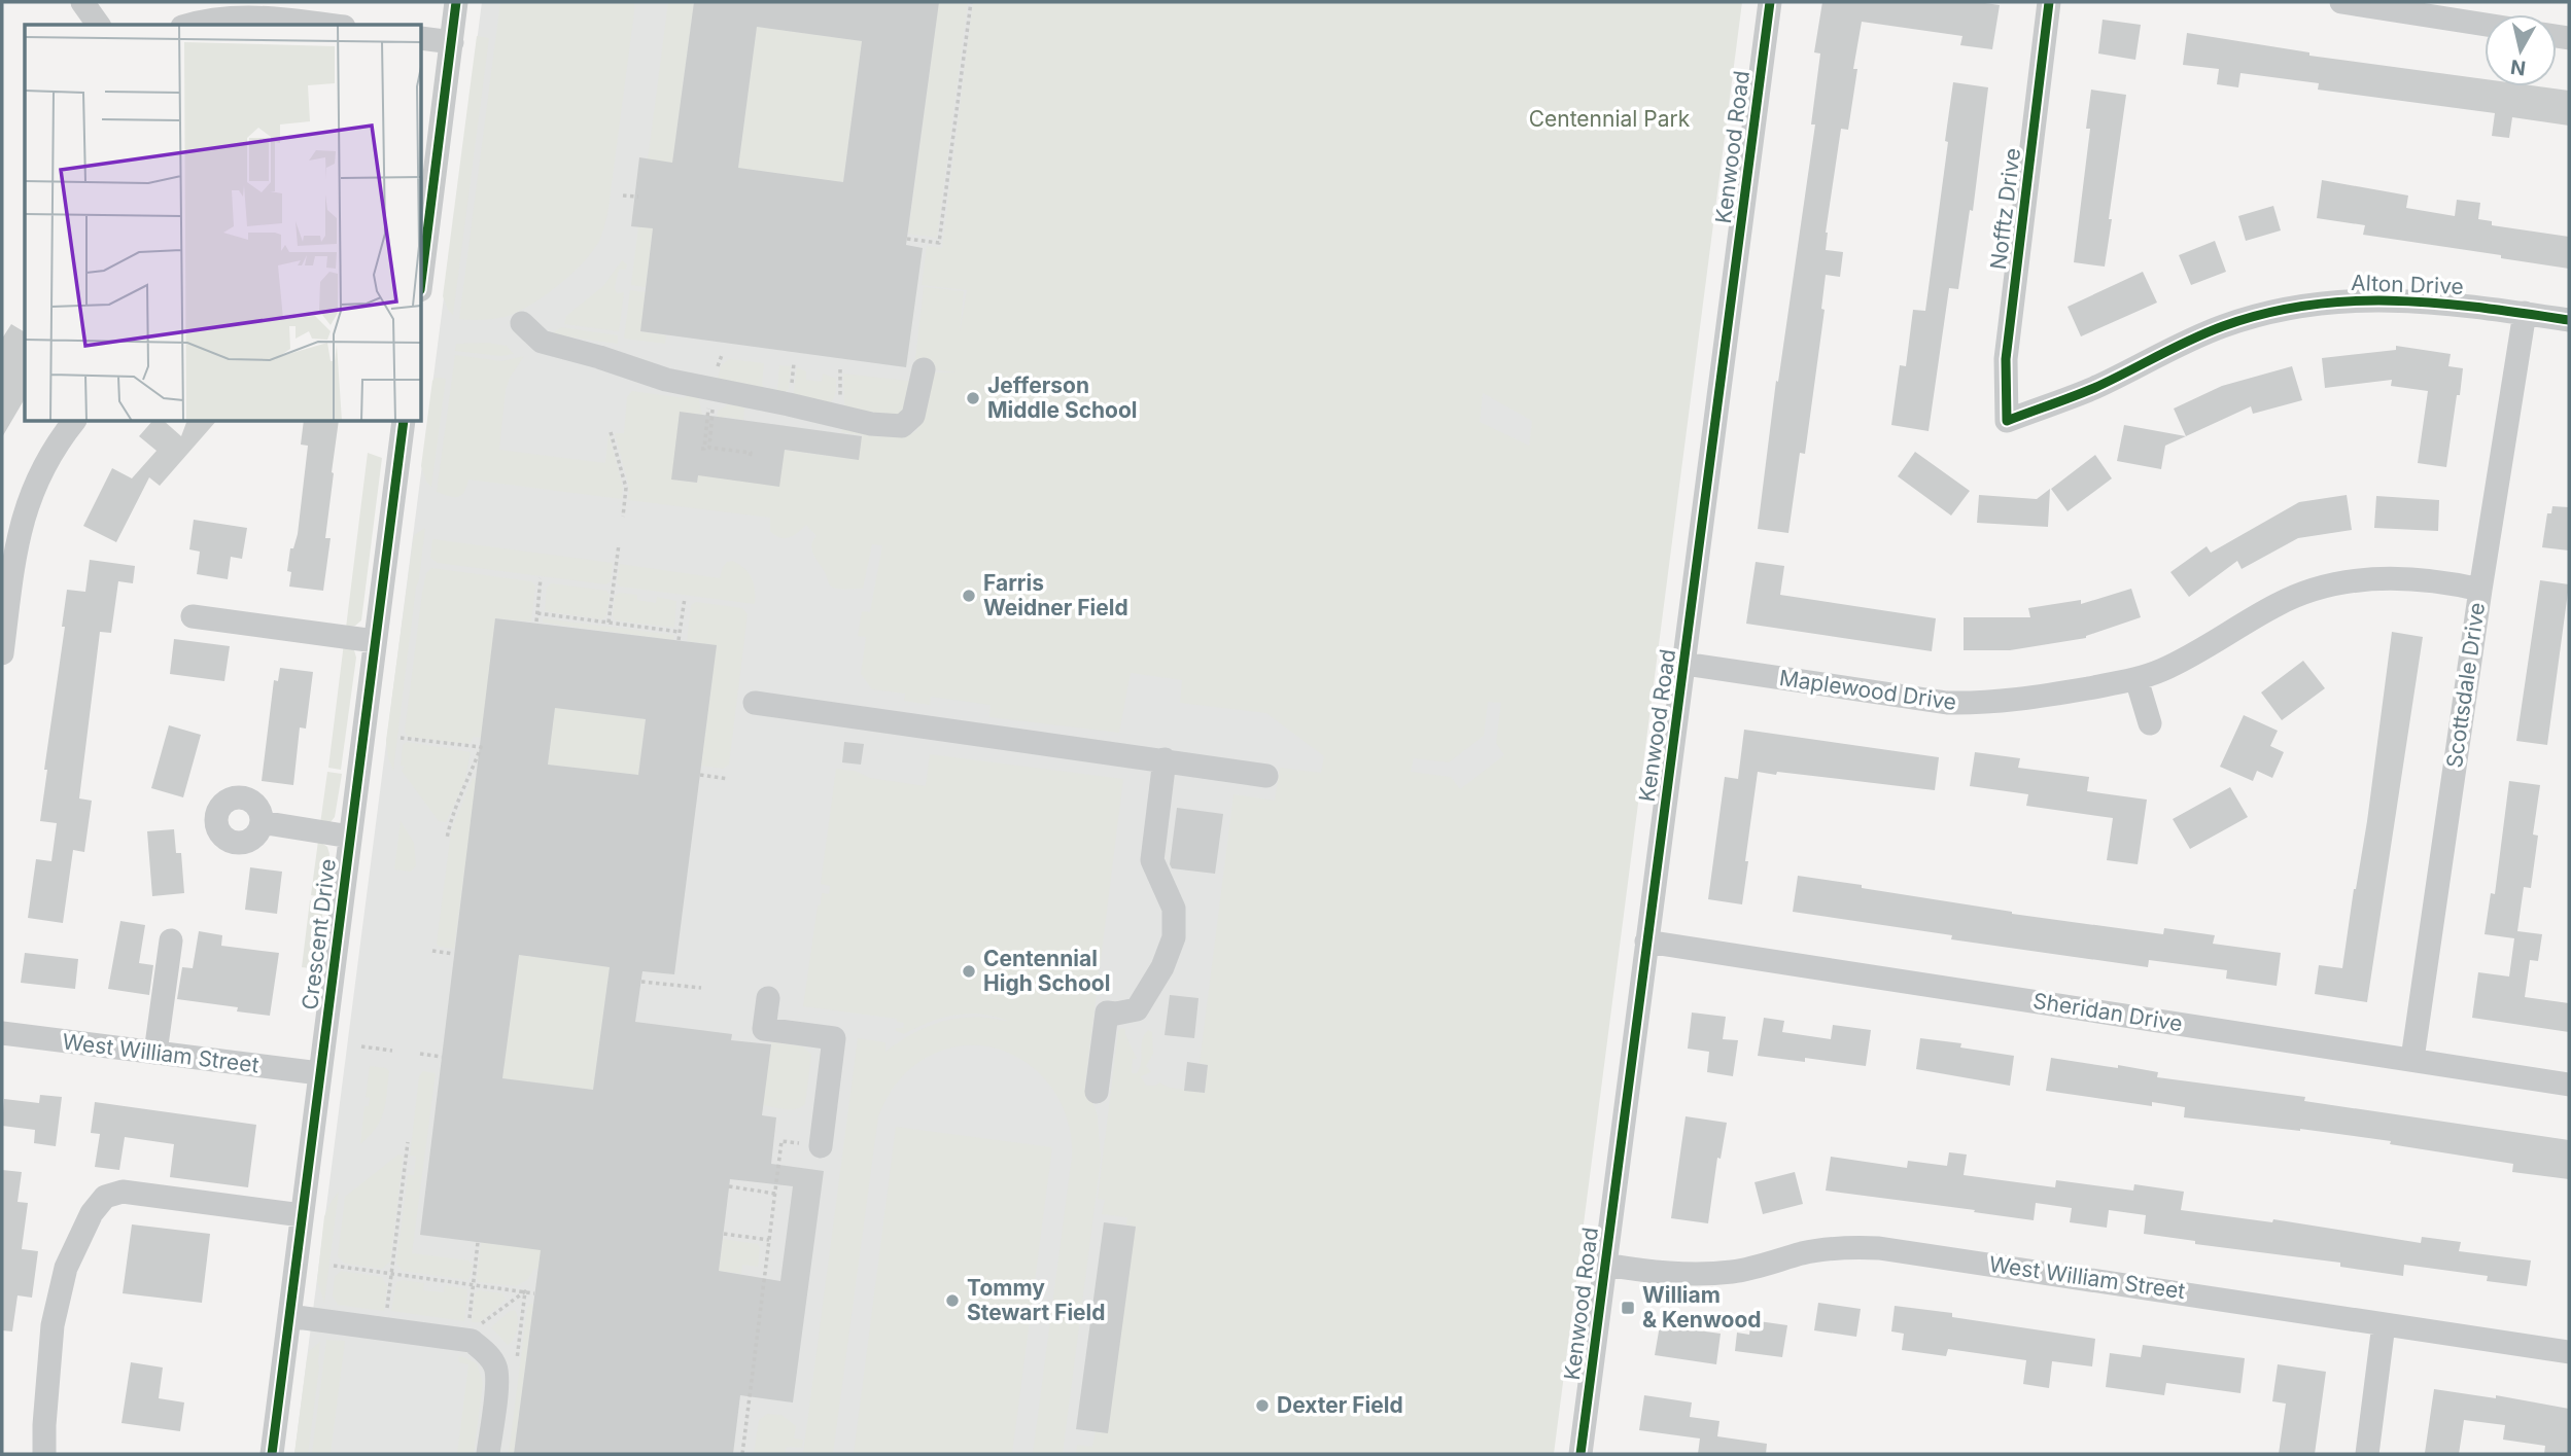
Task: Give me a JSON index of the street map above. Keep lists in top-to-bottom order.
{
  "streets": {
    "street": [
      "Kenwood Road",
      "Nofftz Drive",
      "Alton Drive",
      "Scottsdale Drive",
      "Maplewood Drive",
      "Crescent Drive",
      "Sheridan Drive",
      "West William Street"
    ]
  },
  "crossings": [
    ["Kenwood Road", "Maplewood Drive"],
    ["Kenwood Road", "Sheridan Drive"],
    ["Kenwood Road", "West William Street"],
    ["Nofftz Drive", "Alton Drive"],
    ["Alton Drive", "Scottsdale Drive"],
    ["Scottsdale Drive", "Maplewood Drive"],
    ["Scottsdale Drive", "Sheridan Drive"],
    ["Crescent Drive", "West William Street"]
  ],
  "parks": ["Centennial Park"],
  "places": {
    "other": [
      "Jefferson Middle School",
      "Farris Weidner Field",
      "Centennial High School",
      "Tommy Stewart Field",
      "Dexter Field"
    ],
    "transit": ["William & Kenwood"]
  },
  "north": "bottom"
}
